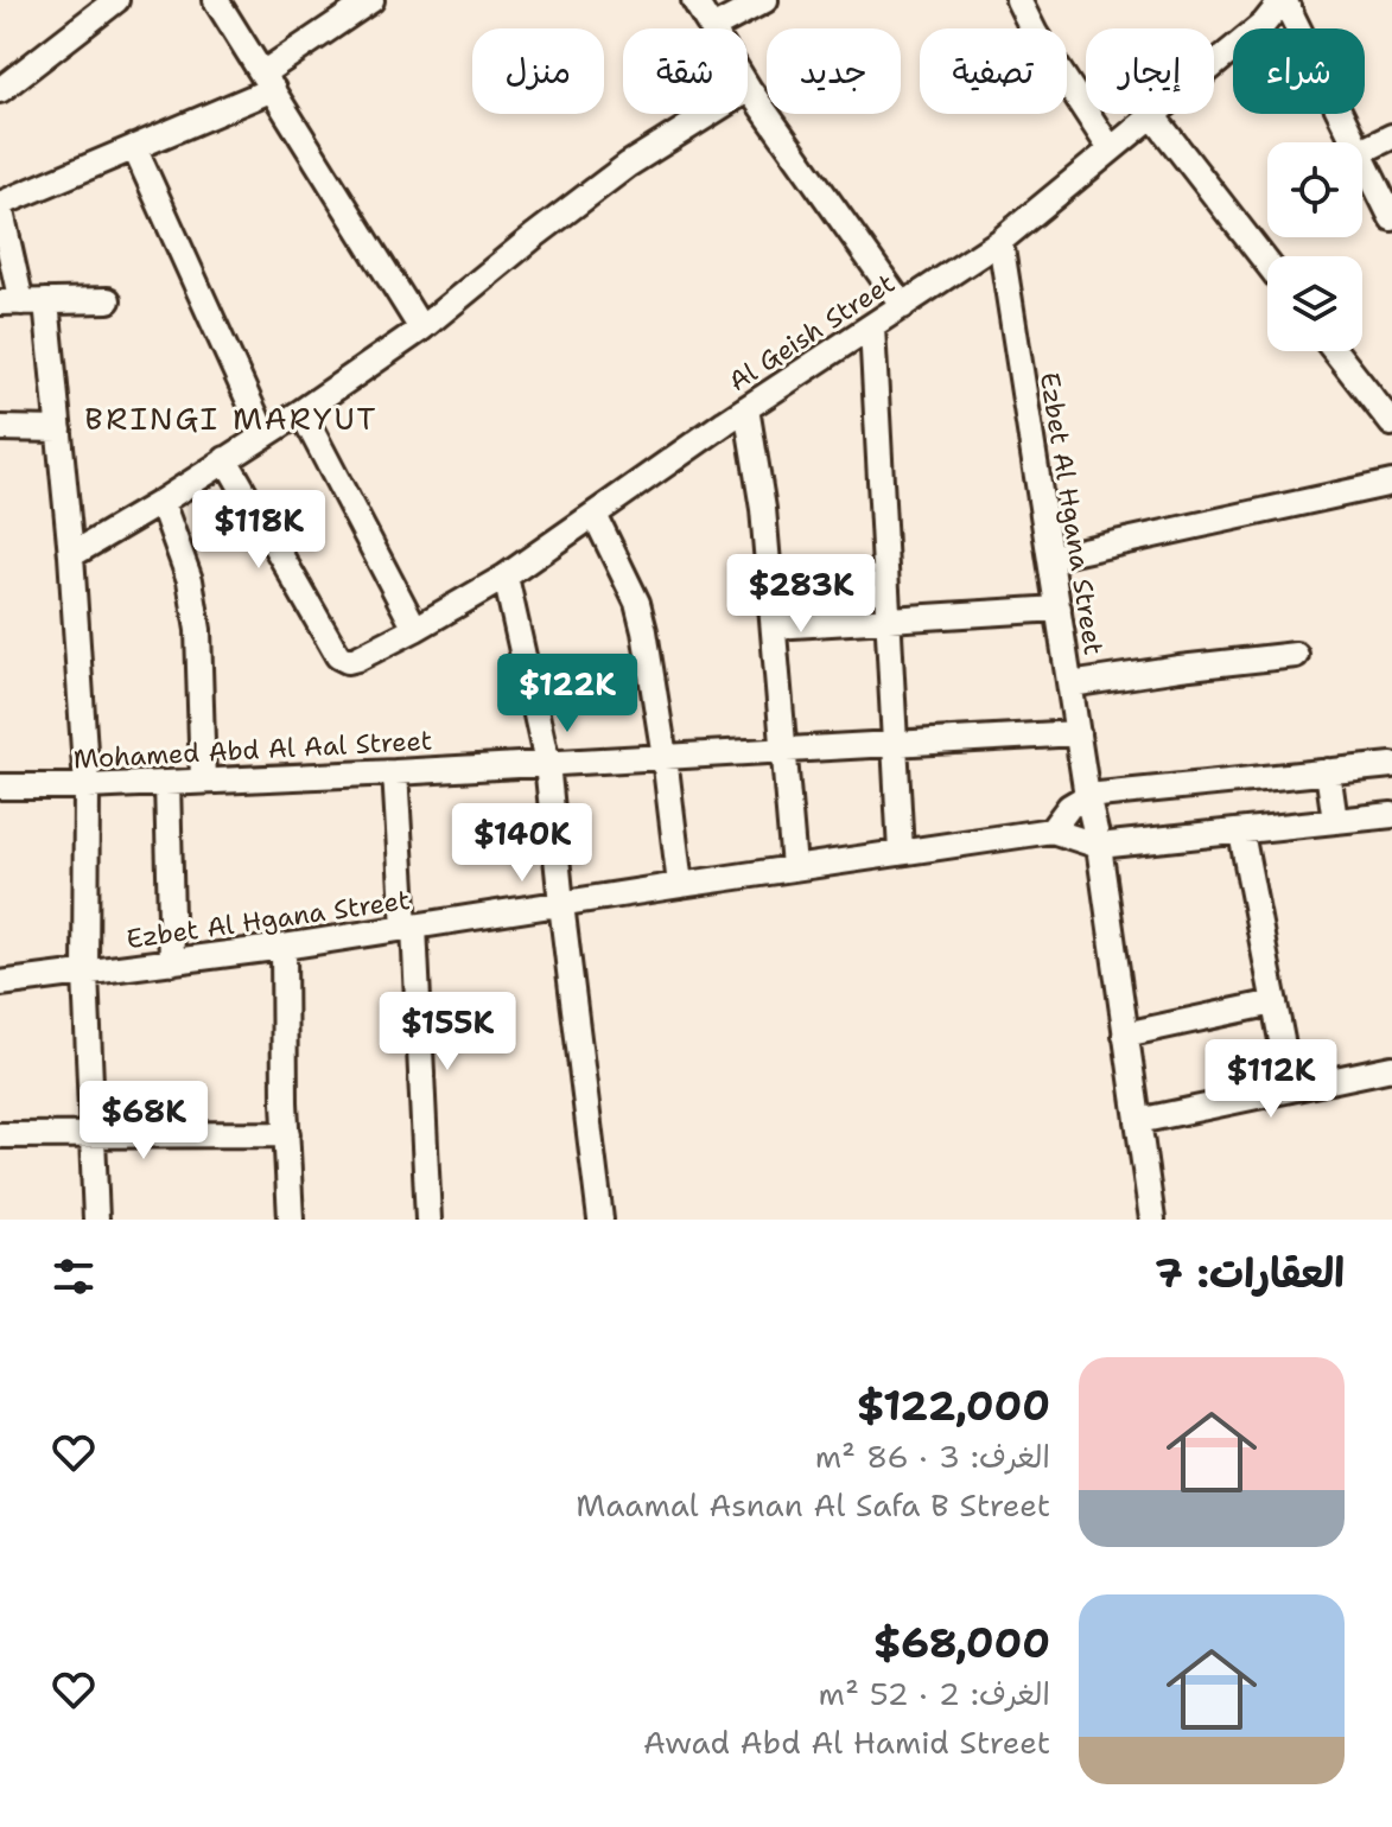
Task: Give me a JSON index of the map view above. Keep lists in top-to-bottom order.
{
  "streets": {
    "street": ["Al Geish Street", "Ezbet Al Hgana Street", "Mohamed Abd Al Aal Street"]
  },
  "crossings": [
    ["Al Geish Street", "Ezbet Al Hgana Street"],
    ["Ezbet Al Hgana Street", "Mohamed Abd Al Aal Street"]
  ],
  "districts": ["BRINGI MARYUT"],
  "page": {
    "chip": [
      "شراء",
      "إيجار",
      "تصفية",
      "جديد",
      "شقة",
      "منزل"
    ],
    "price": [
      "$118K",
      "$283K",
      "$122K",
      "$140K",
      "$155K",
      "$112K",
      "$68K"
    ],
    "heading": "العقارات: 7",
    "list": [
      {
        "name": "$122,000",
        "note": "الغرف: 3 · 86 m² · Maamal Asnan Al Safa B Street"
      },
      {
        "name": "$68,000",
        "note": "الغرف: 2 · 52 m² · Awad Abd Al Hamid Street"
      }
    ]
  }
}
